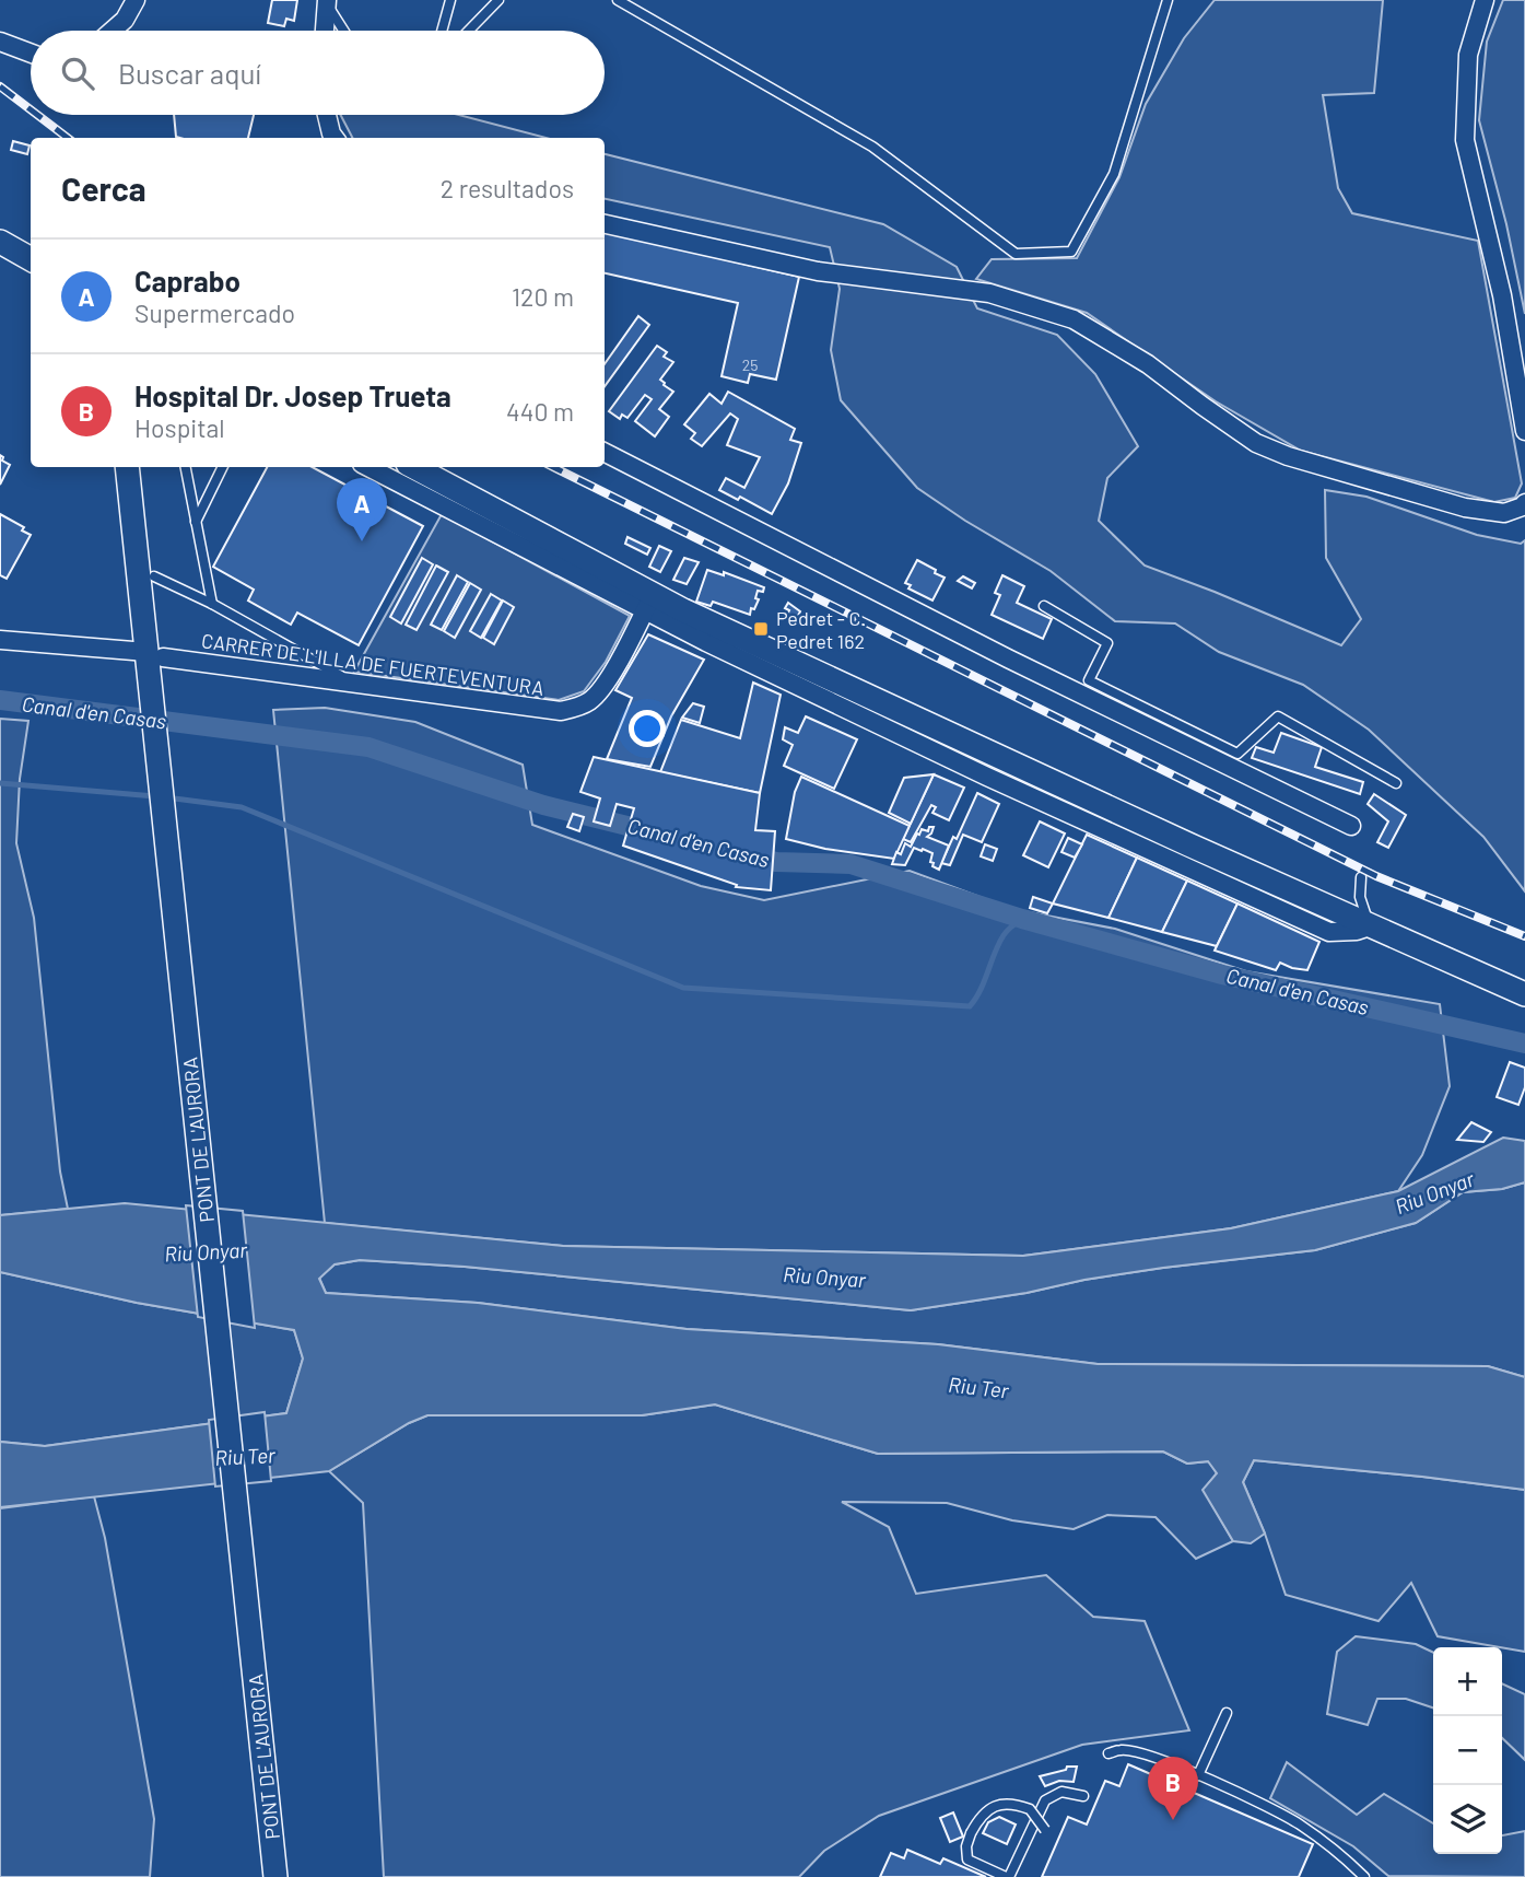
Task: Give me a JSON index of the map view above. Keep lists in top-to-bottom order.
{
  "streets": {
    "main road": ["PONT DE L'AURORA"],
    "street": ["CARRER DE L'ILLA DE FUERTEVENTURA"]
  },
  "crossings": [
    ["CARRER DE L'ILLA DE FUERTEVENTURA", "PONT DE L'AURORA"]
  ],
  "water": ["Canal d'en Casas", "Riu Onyar", "Riu Ter"],
  "places": {
    "transit": ["Pedret - C. Pedret 162"]
  },
  "house_numbers": ["25"],
  "page": {
    "search": "Buscar aquí",
    "heading": ["Cerca", "2 resultados"],
    "list": [
      {
        "mark": "A",
        "name": "Caprabo",
        "note": "Supermercado",
        "value": "120 m"
      },
      {
        "mark": "B",
        "name": "Hospital Dr. Josep Trueta",
        "note": "Hospital",
        "value": "440 m"
      }
    ],
    "pins": ["A", "B"],
    "map_buttons": ["+", "−"]
  }
}
